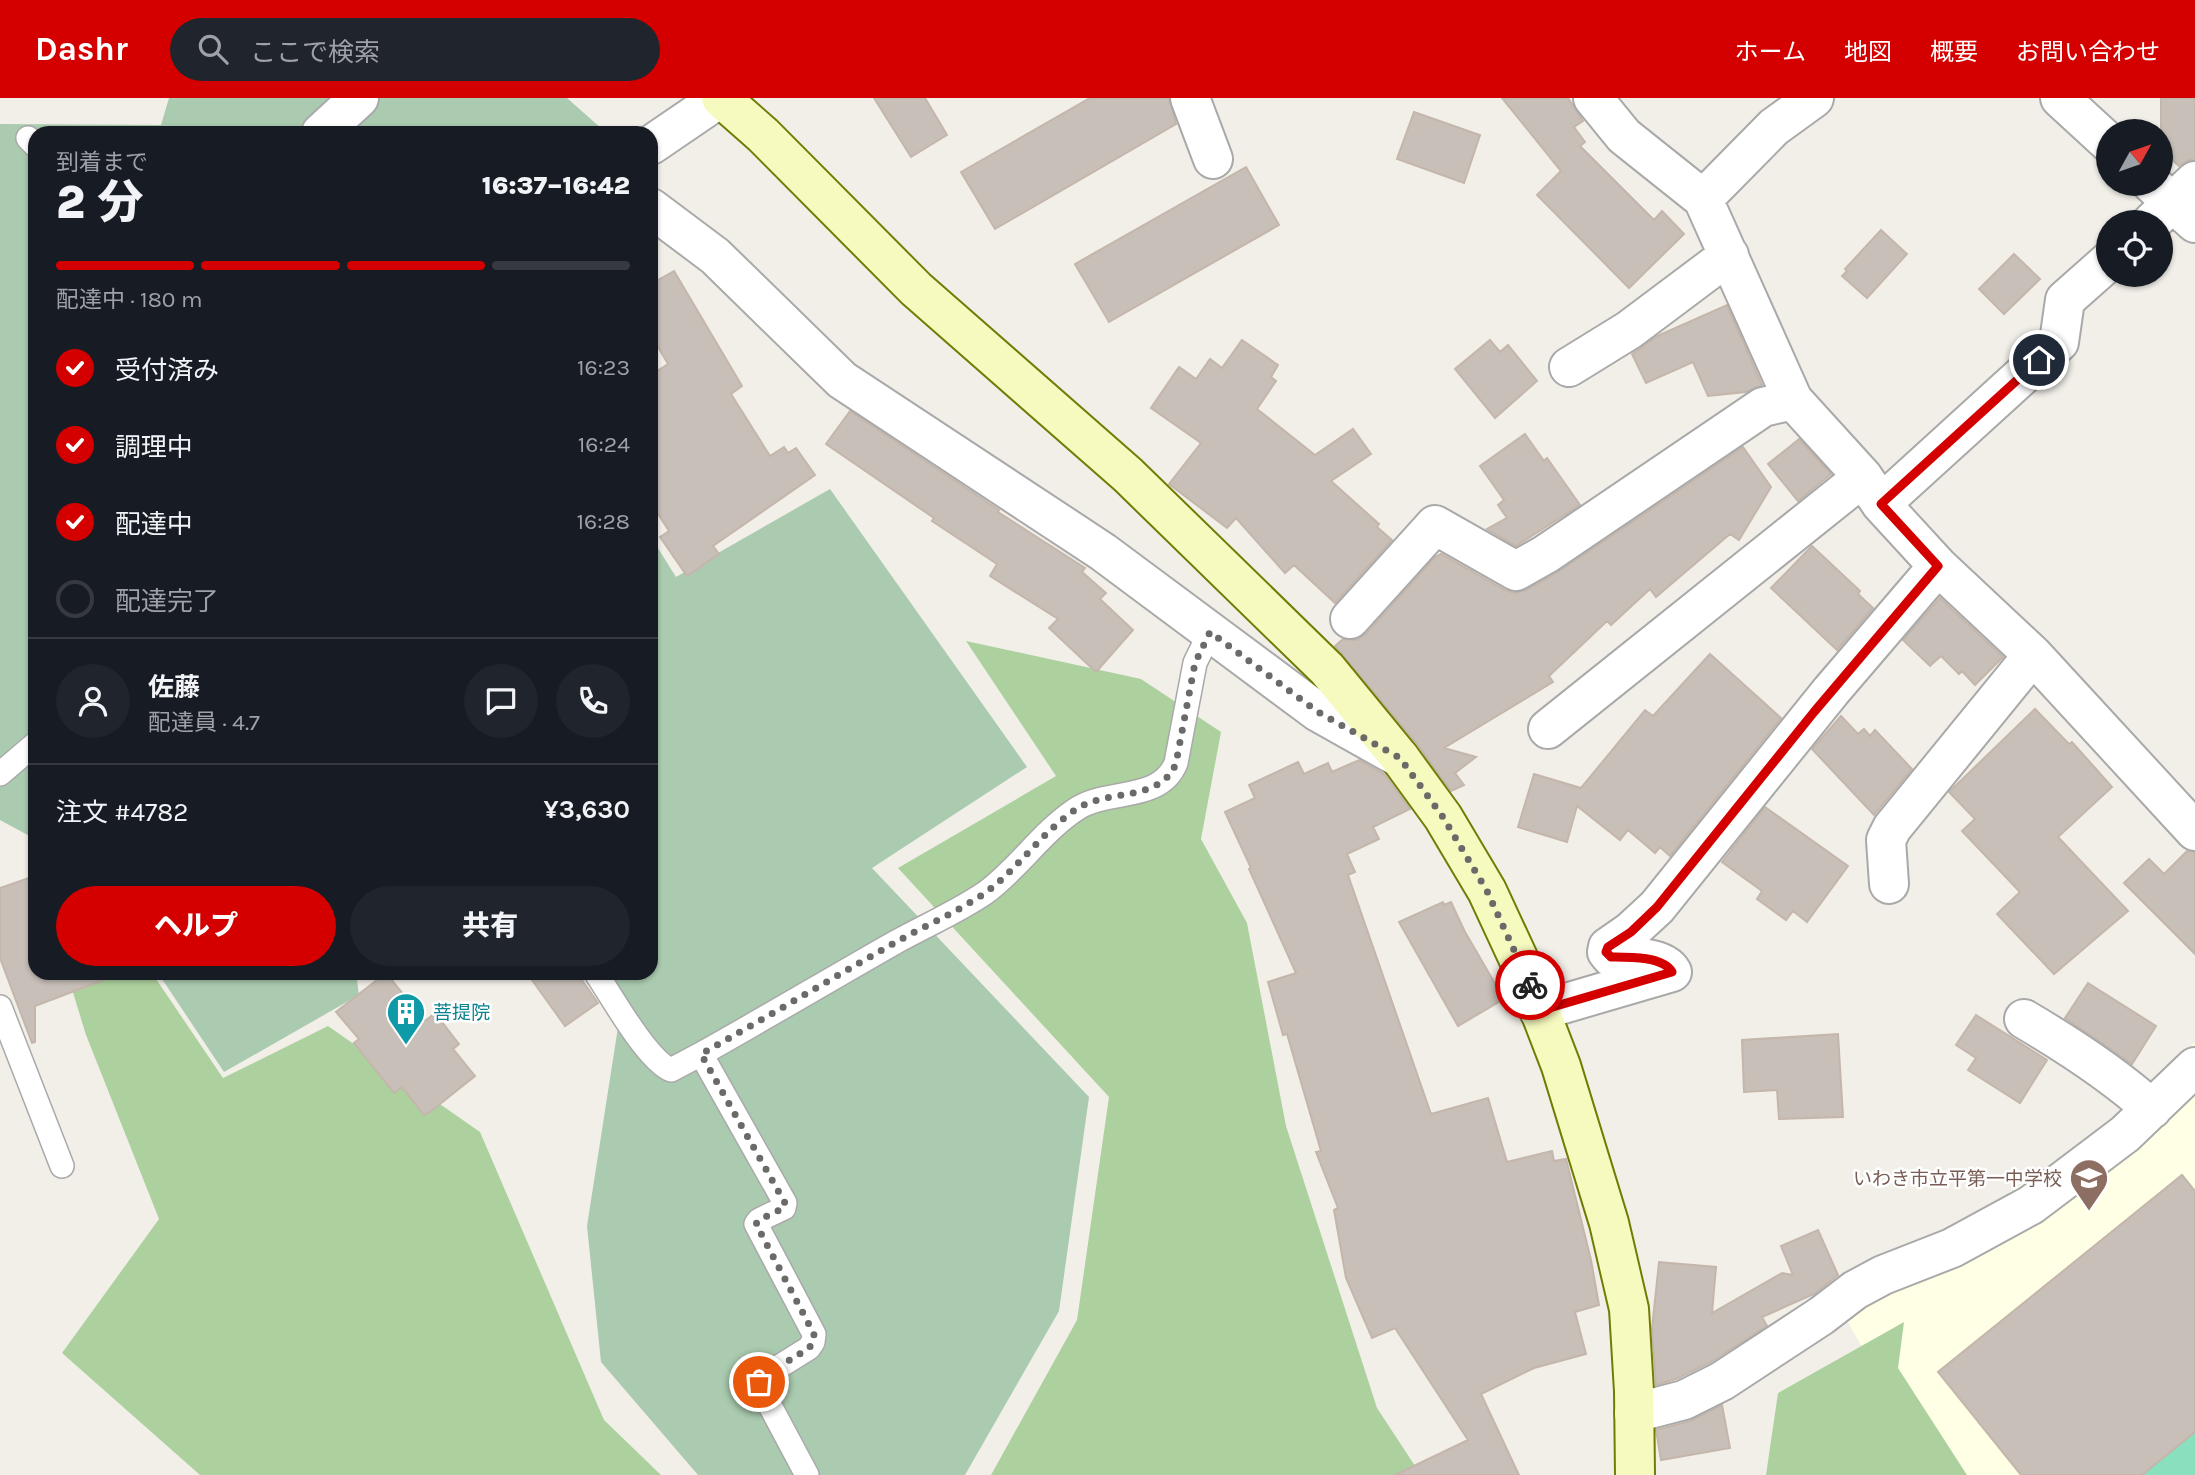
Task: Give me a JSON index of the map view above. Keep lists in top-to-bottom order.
{
  "places": {
    "building": ["菩提院"],
    "school or university": ["いわき市立平第一中学校"]
  },
  "north": "top right",
  "page": {
    "header": "Dashr",
    "search": "ここで検索",
    "nav": [
      "ホーム",
      "地図",
      "概要",
      "お問い合わせ"
    ],
    "heading": ["2 分", "到着まで", "16:37–16:42"],
    "panel": [
      "佐藤",
      "配達員 · 4.7",
      "注文 #4782",
      "¥3,630"
    ],
    "bar": "配達中 · 180 m",
    "list": [
      ["受付済み", "16:23"],
      ["調理中", "16:24"],
      ["配達中", "16:28"],
      "配達完了"
    ],
    "buttons": ["ヘルプ", "共有"]
  }
}
